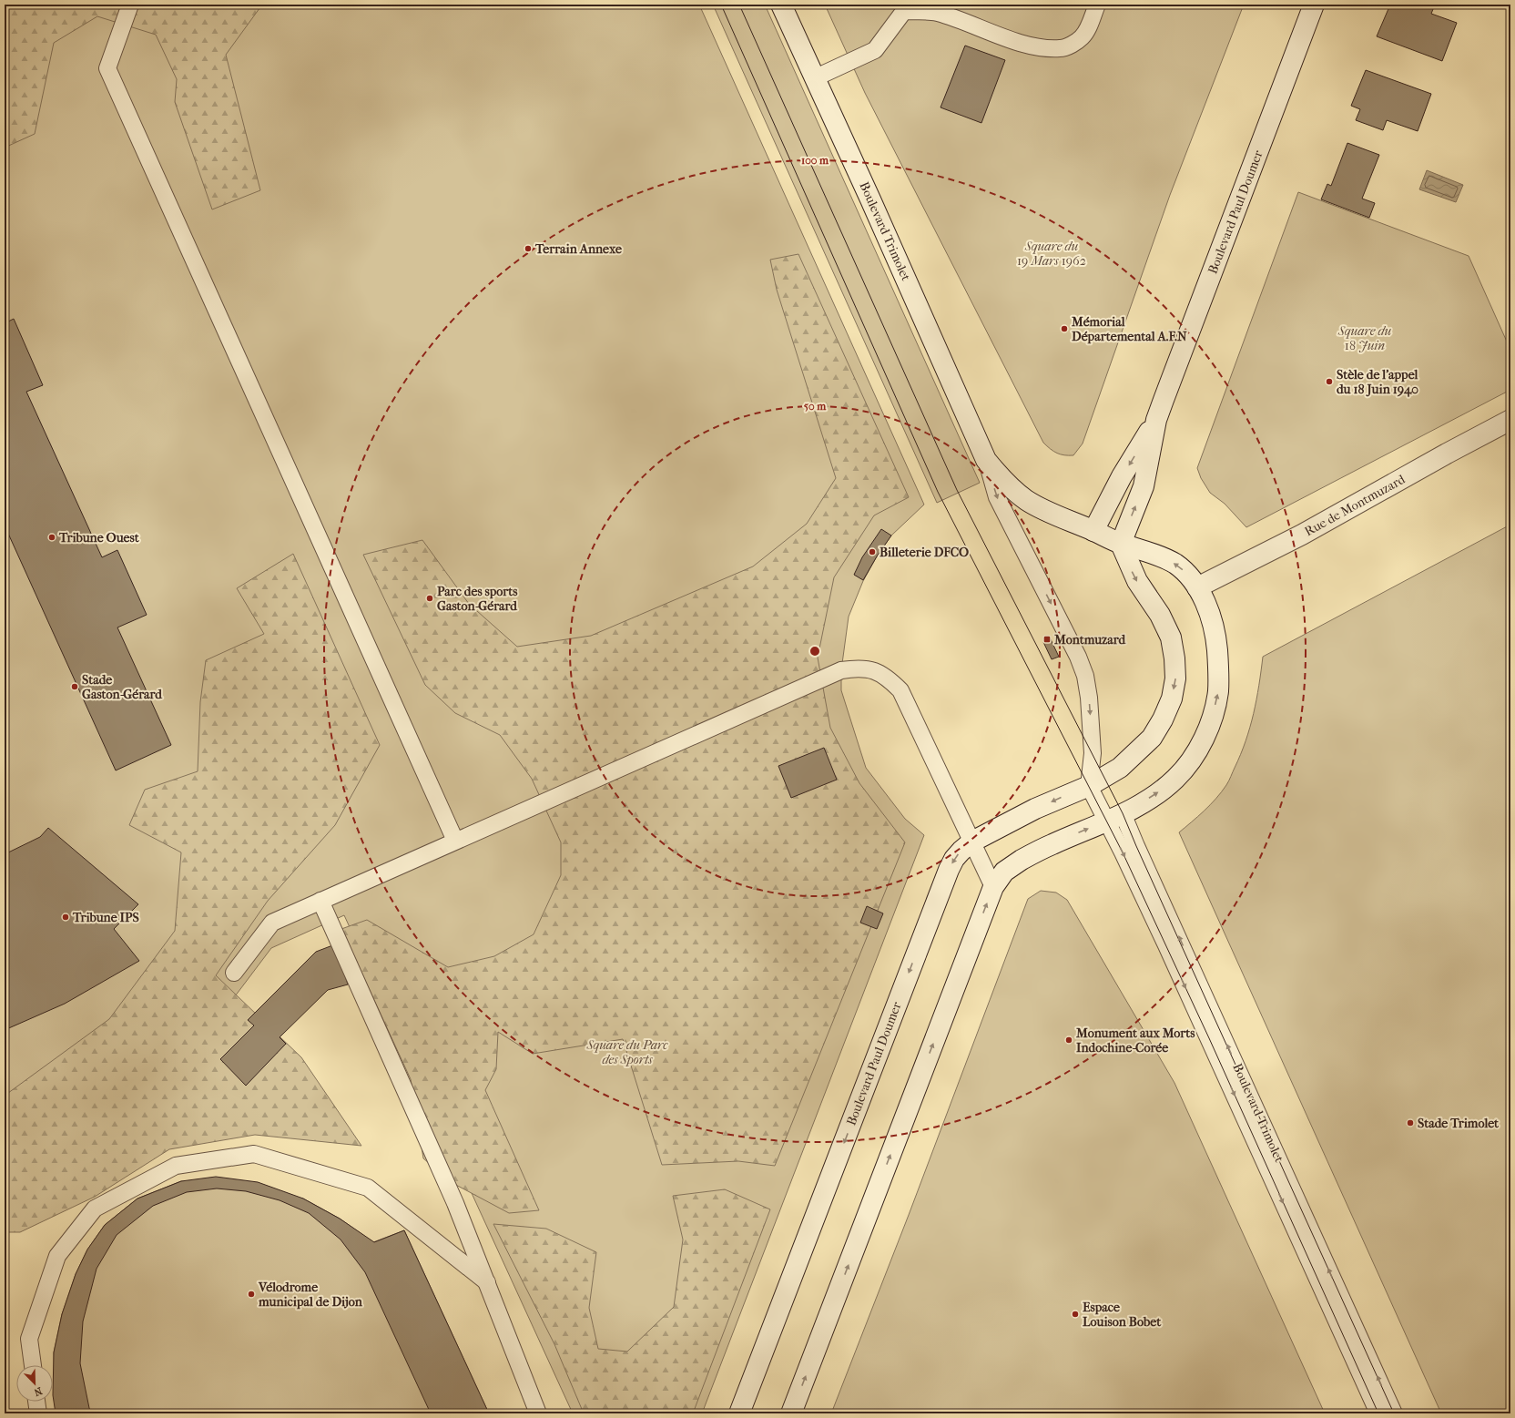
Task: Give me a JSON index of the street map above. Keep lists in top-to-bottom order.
{
  "streets": {
    "main road": ["Boulevard Paul Doumer", "Boulevard Trimolet", "Rue de Montmuzard"]
  },
  "crossings": [
    ["Boulevard Paul Doumer", "Boulevard Trimolet"],
    ["Boulevard Trimolet", "Rue de Montmuzard"]
  ],
  "parks": ["Square du 19 Mars 1962", "Square du 18 Juin", "Square du Parc des Sports"],
  "places": {
    "other": [
      "Terrain Annexe",
      "Mémorial Départemental A.F.N",
      "Stèle de l'appel du 18 Juin 1940",
      "Tribune Ouest",
      "Billeterie DFCO",
      "Parc des sports Gaston-Gérard",
      "Stade Gaston-Gérard",
      "Tribune IPS",
      "Monument aux Morts Indochine-Corée",
      "Stade Trimolet",
      "Vélodrome municipal de Dijon",
      "Espace Louison Bobet"
    ],
    "transit": ["Montmuzard"]
  },
  "north": "bottom right",
  "rings": ["100 m", "50 m"]
}
